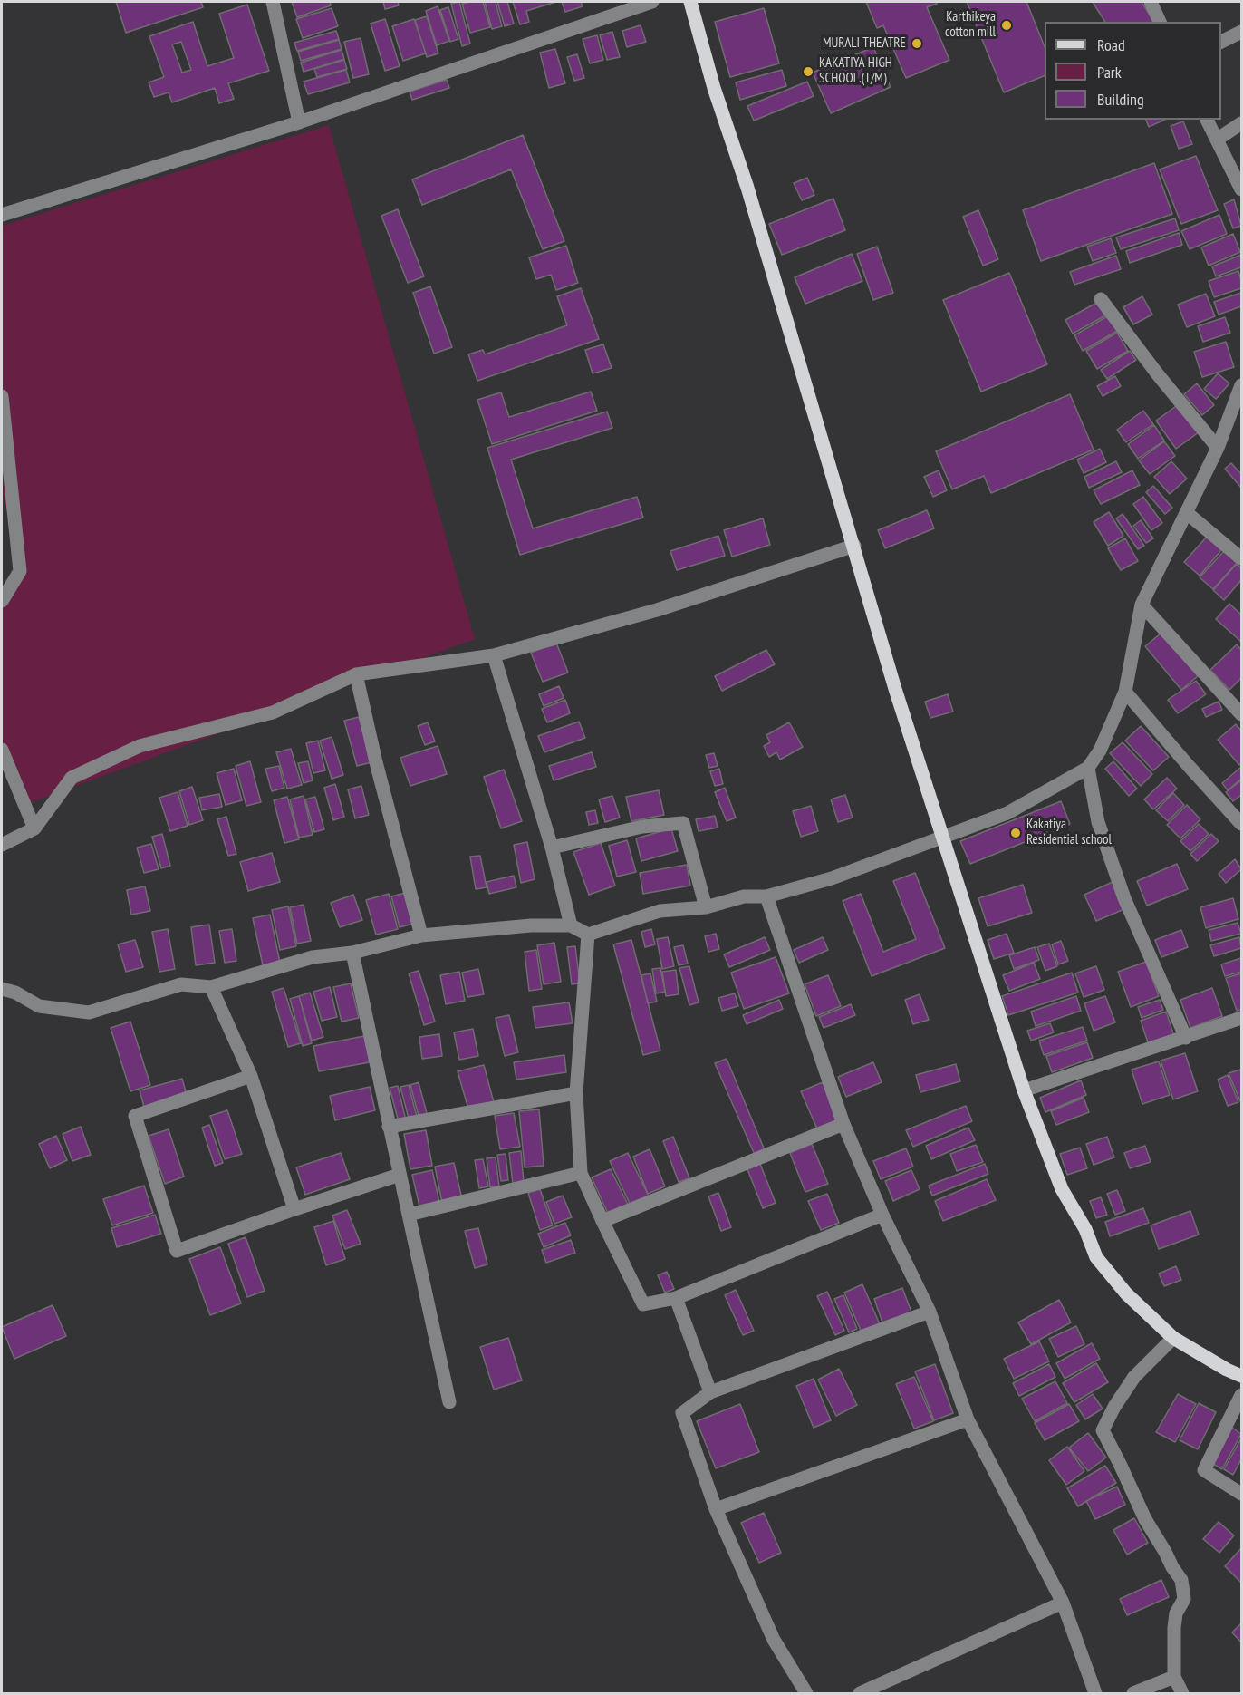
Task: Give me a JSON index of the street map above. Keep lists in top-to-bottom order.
{
  "places": [
    "Karthikeya cotton mill",
    "MURALI THEATRE",
    "KAKATIYA HIGH SCHOOL.(T/M)",
    "Kakatiya Residential school"
  ],
  "legend": ["Road", "Park", "Building"]
}
